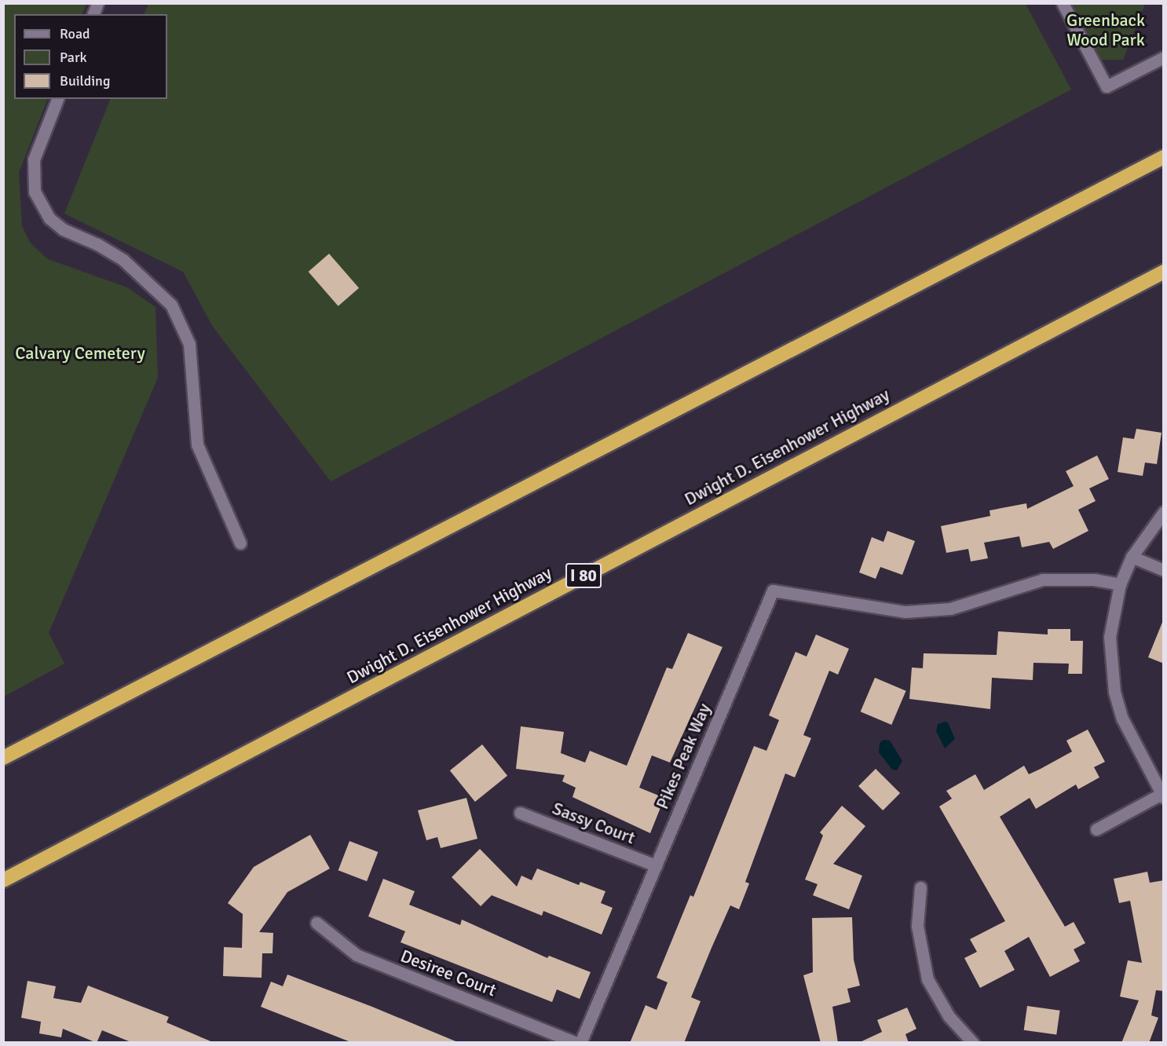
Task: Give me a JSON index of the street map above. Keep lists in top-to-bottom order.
{
  "streets": {
    "highway": ["Dwight D. Eisenhower Highway", "I 80"],
    "street": ["Pikes Peak Way", "Sassy Court", "Desiree Court"]
  },
  "crossings": [
    ["Pikes Peak Way", "Sassy Court"]
  ],
  "parks": ["Greenback Wood Park", "Calvary Cemetery"],
  "legend": ["Road", "Park", "Building"]
}
